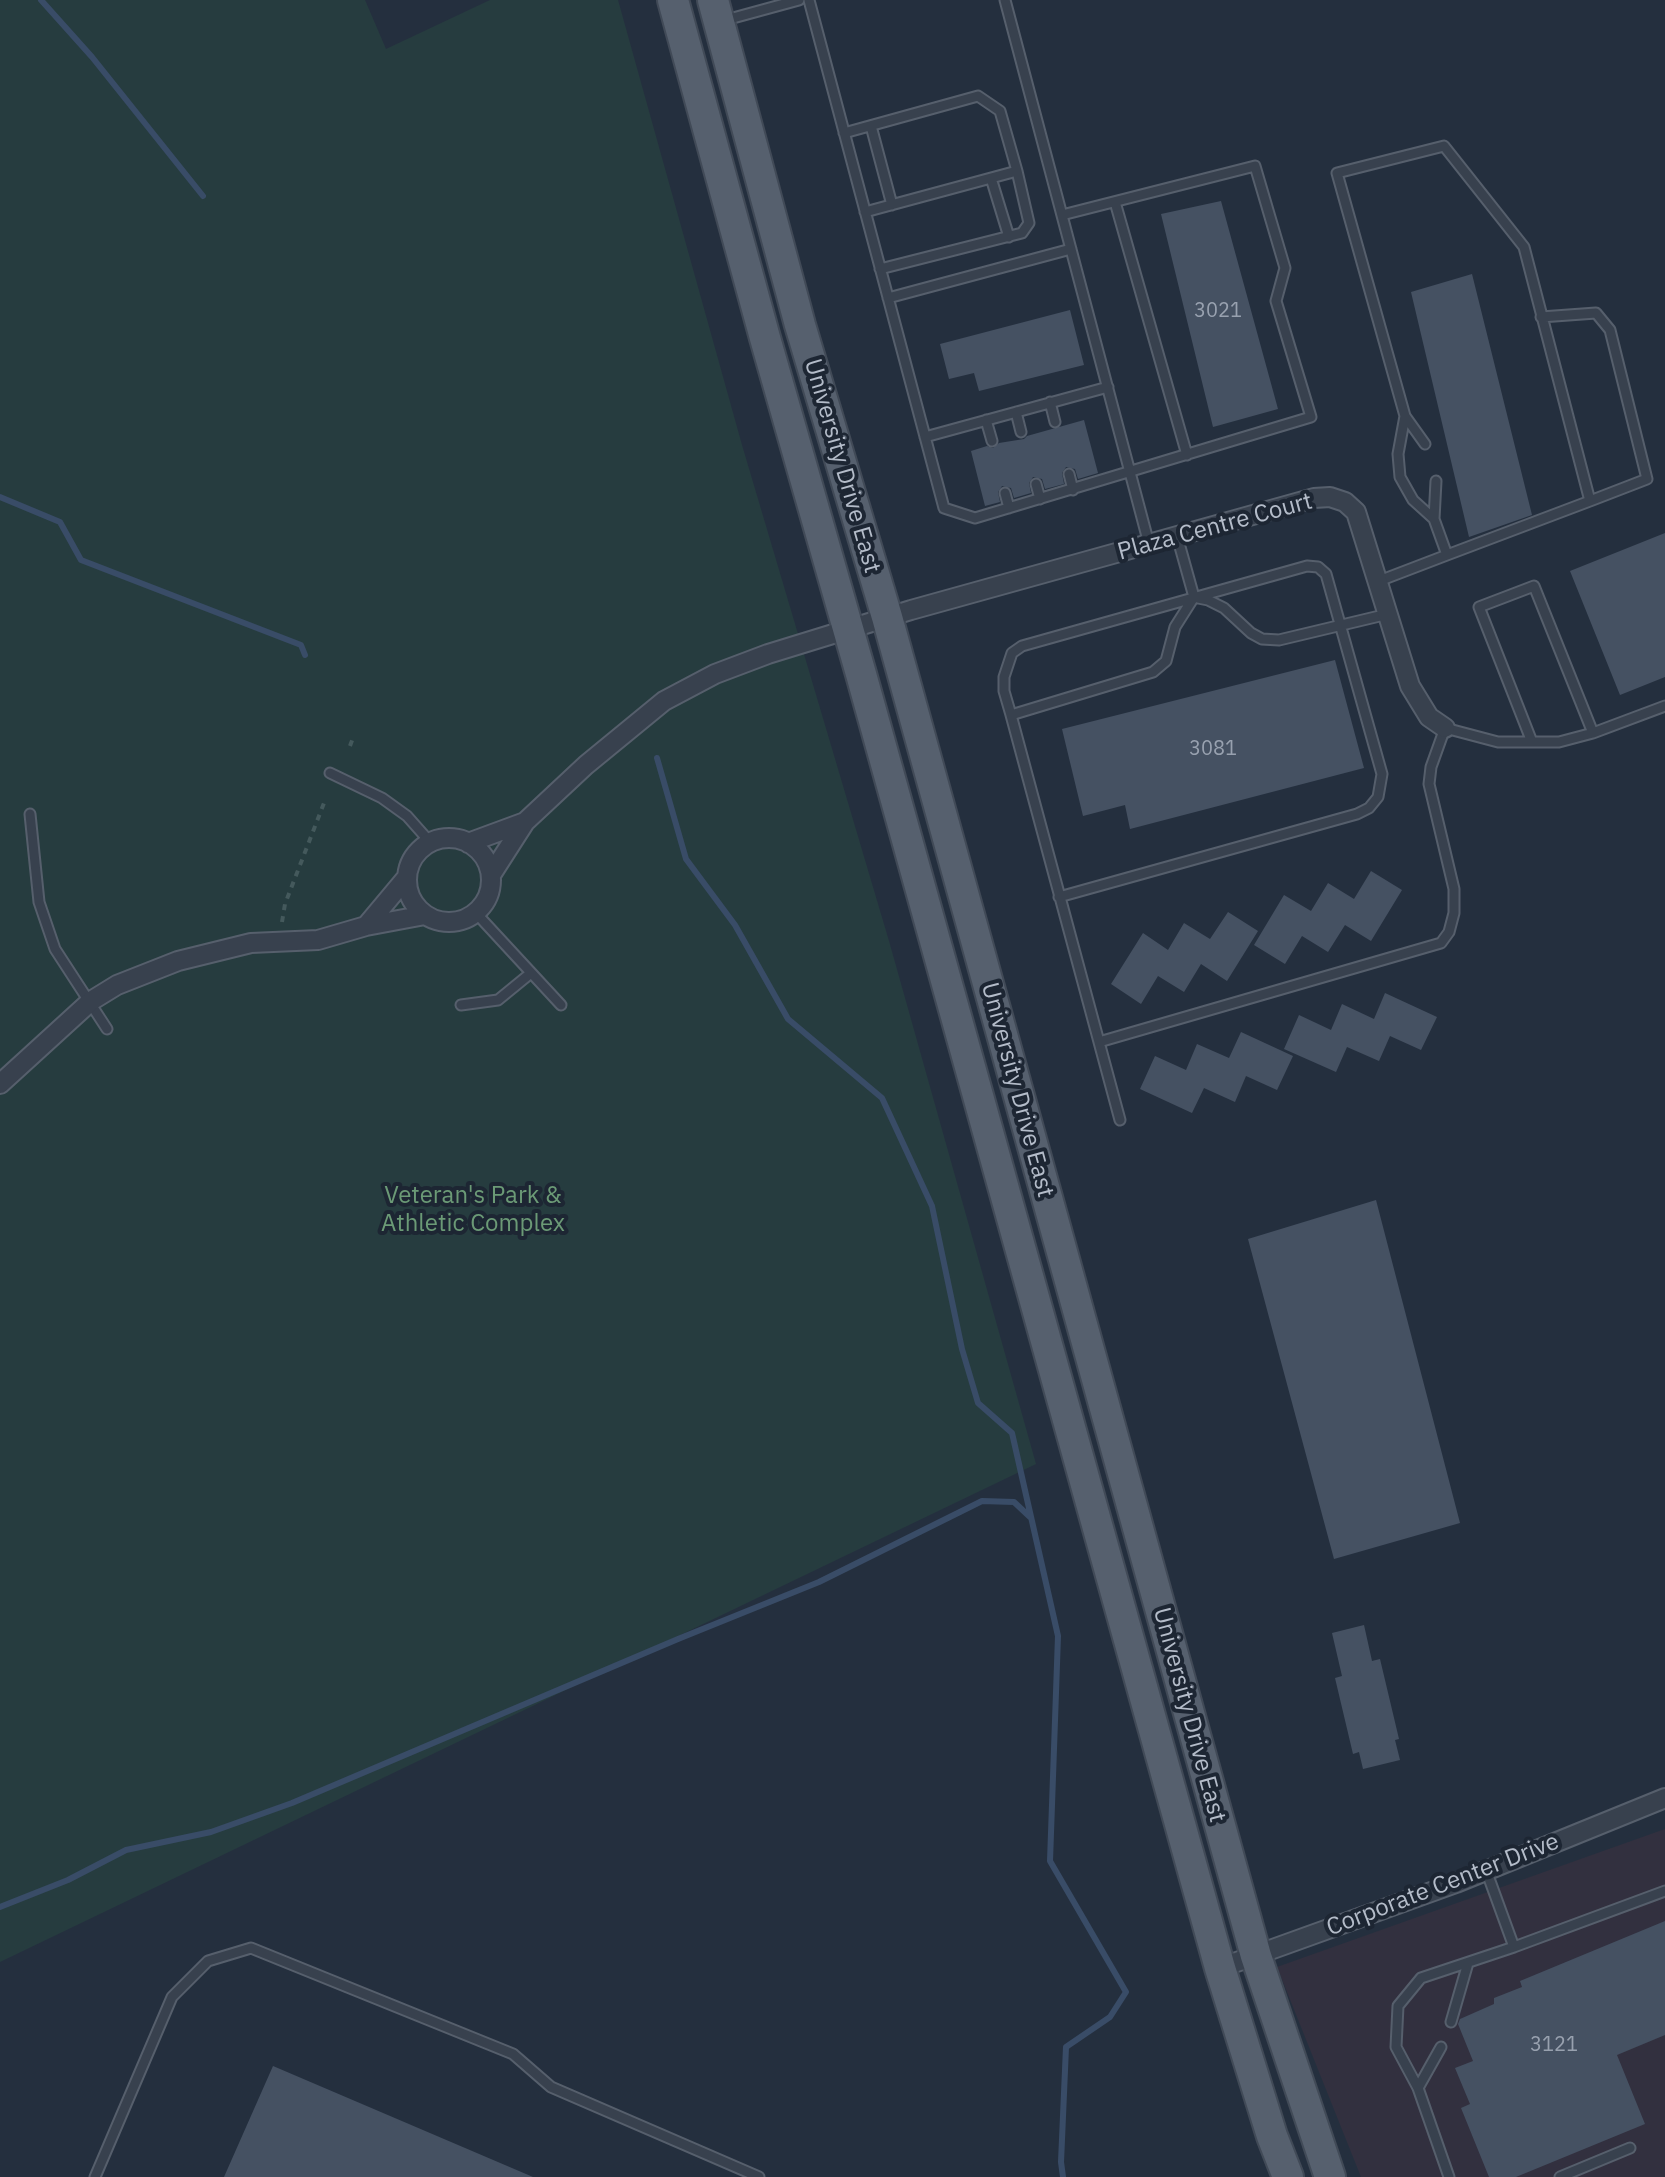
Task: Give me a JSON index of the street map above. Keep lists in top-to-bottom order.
{
  "streets": {
    "main road": ["University Drive East"],
    "street": ["Plaza Centre Court", "Corporate Center Drive"]
  },
  "crossings": [
    ["University Drive East", "Plaza Centre Court"],
    ["University Drive East", "Corporate Center Drive"]
  ],
  "parks": ["Veteran's Park & Athletic Complex"],
  "house_numbers": ["3021", "3081", "3121"]
}
